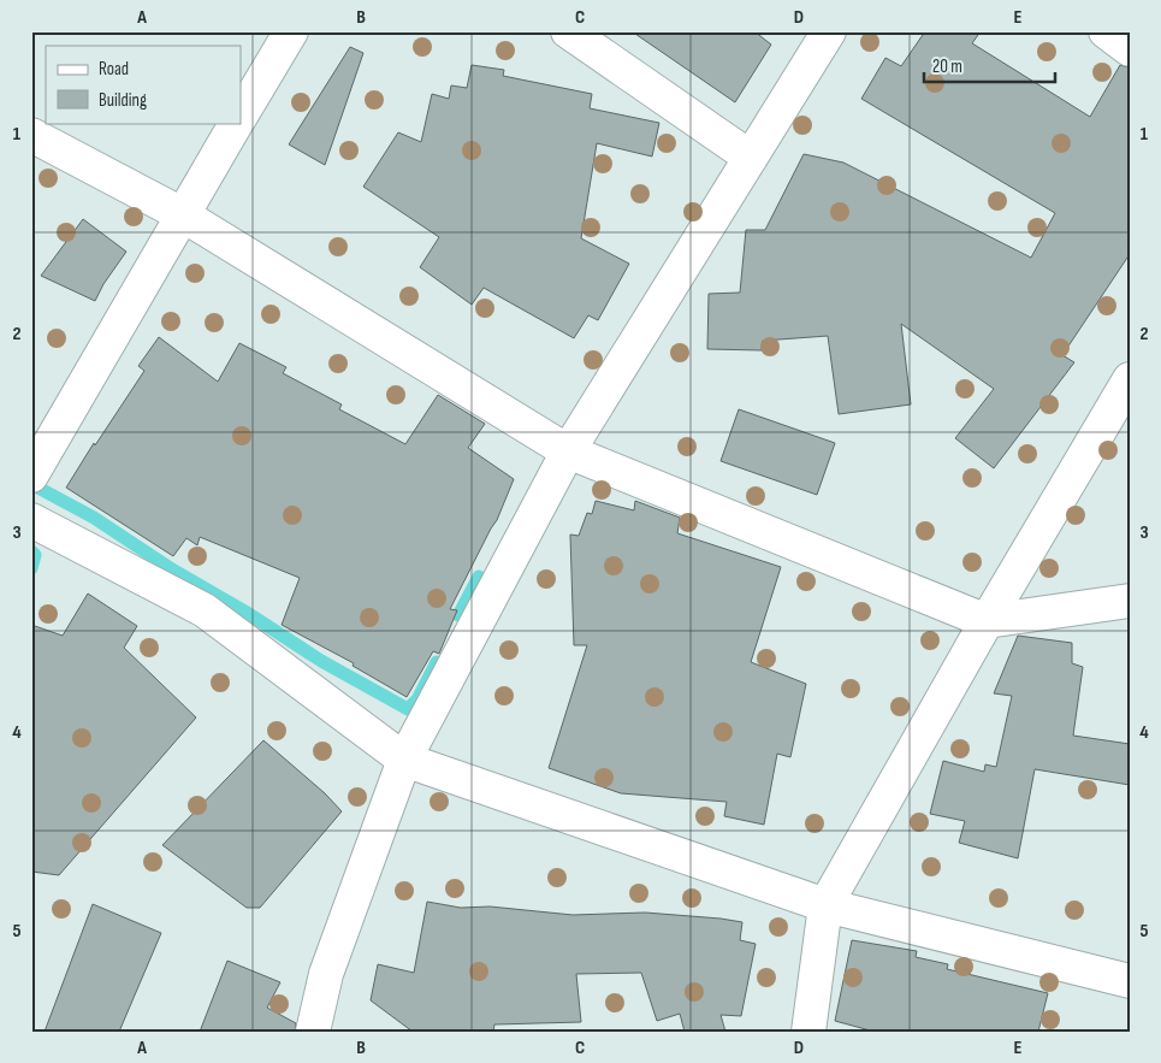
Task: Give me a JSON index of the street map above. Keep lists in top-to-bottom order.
{
  "legend": ["Road", "Building"],
  "scale_bar": "20 m",
  "grid": {
    "columns": [
      "A",
      "B",
      "C",
      "D",
      "E"
    ],
    "rows": [
      "1",
      "2",
      "3",
      "4",
      "5"
    ]
  }
}
